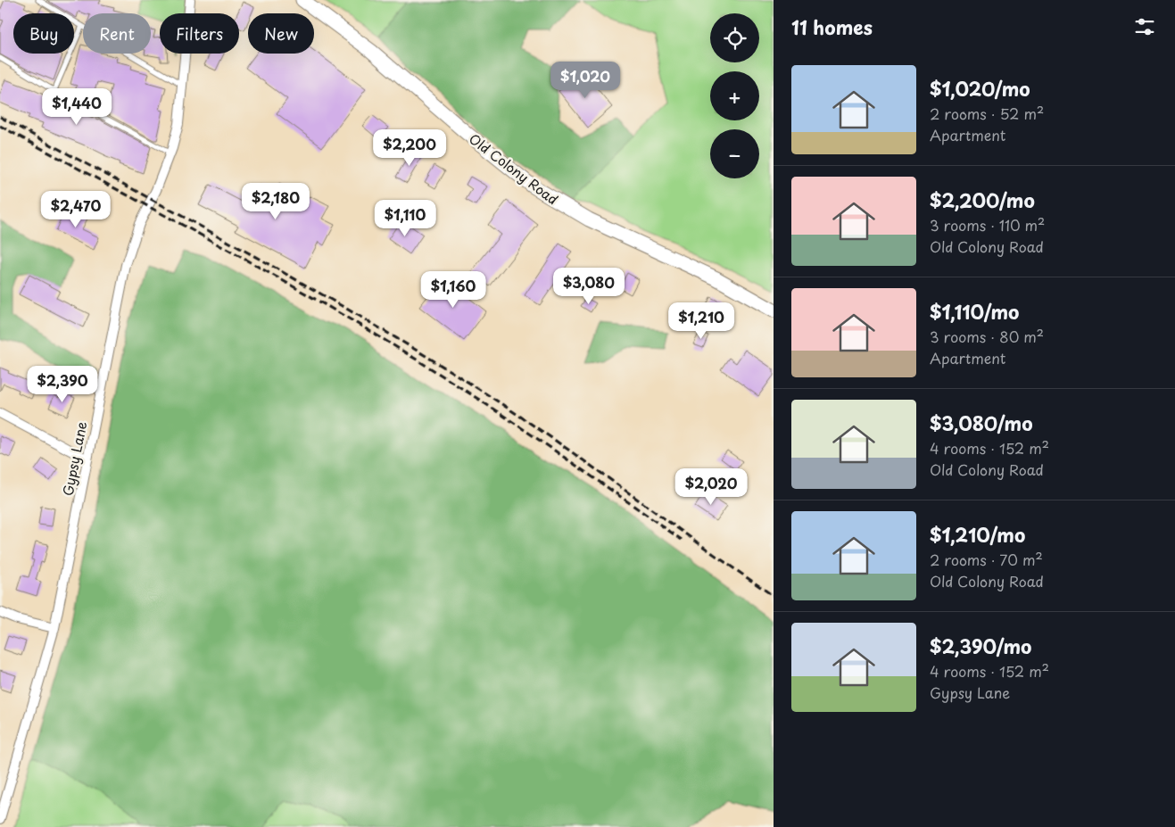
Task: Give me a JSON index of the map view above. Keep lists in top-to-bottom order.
{
  "streets": {
    "main road": ["Old Colony Road"],
    "street": ["Gypsy Lane"]
  },
  "page": {
    "heading": "11 homes",
    "map_buttons": ["+", "−"],
    "chip": [
      "Buy",
      "Rent",
      "Filters",
      "New"
    ],
    "list": [
      {
        "name": "$1,020/mo",
        "note": "2 rooms · 52 m² · Apartment"
      },
      {
        "name": "$2,200/mo",
        "note": "3 rooms · 110 m² · Old Colony Road"
      },
      {
        "name": "$1,110/mo",
        "note": "3 rooms · 80 m² · Apartment"
      },
      {
        "name": "$3,080/mo",
        "note": "4 rooms · 152 m² · Old Colony Road"
      },
      {
        "name": "$1,210/mo",
        "note": "2 rooms · 70 m² · Old Colony Road"
      },
      {
        "name": "$2,390/mo",
        "note": "4 rooms · 152 m² · Gypsy Lane"
      }
    ],
    "price": [
      "$1,020",
      "$1,440",
      "$2,200",
      "$2,180",
      "$2,470",
      "$1,110",
      "$3,080",
      "$1,160",
      "$1,210",
      "$2,390",
      "$2,020"
    ]
  }
}
